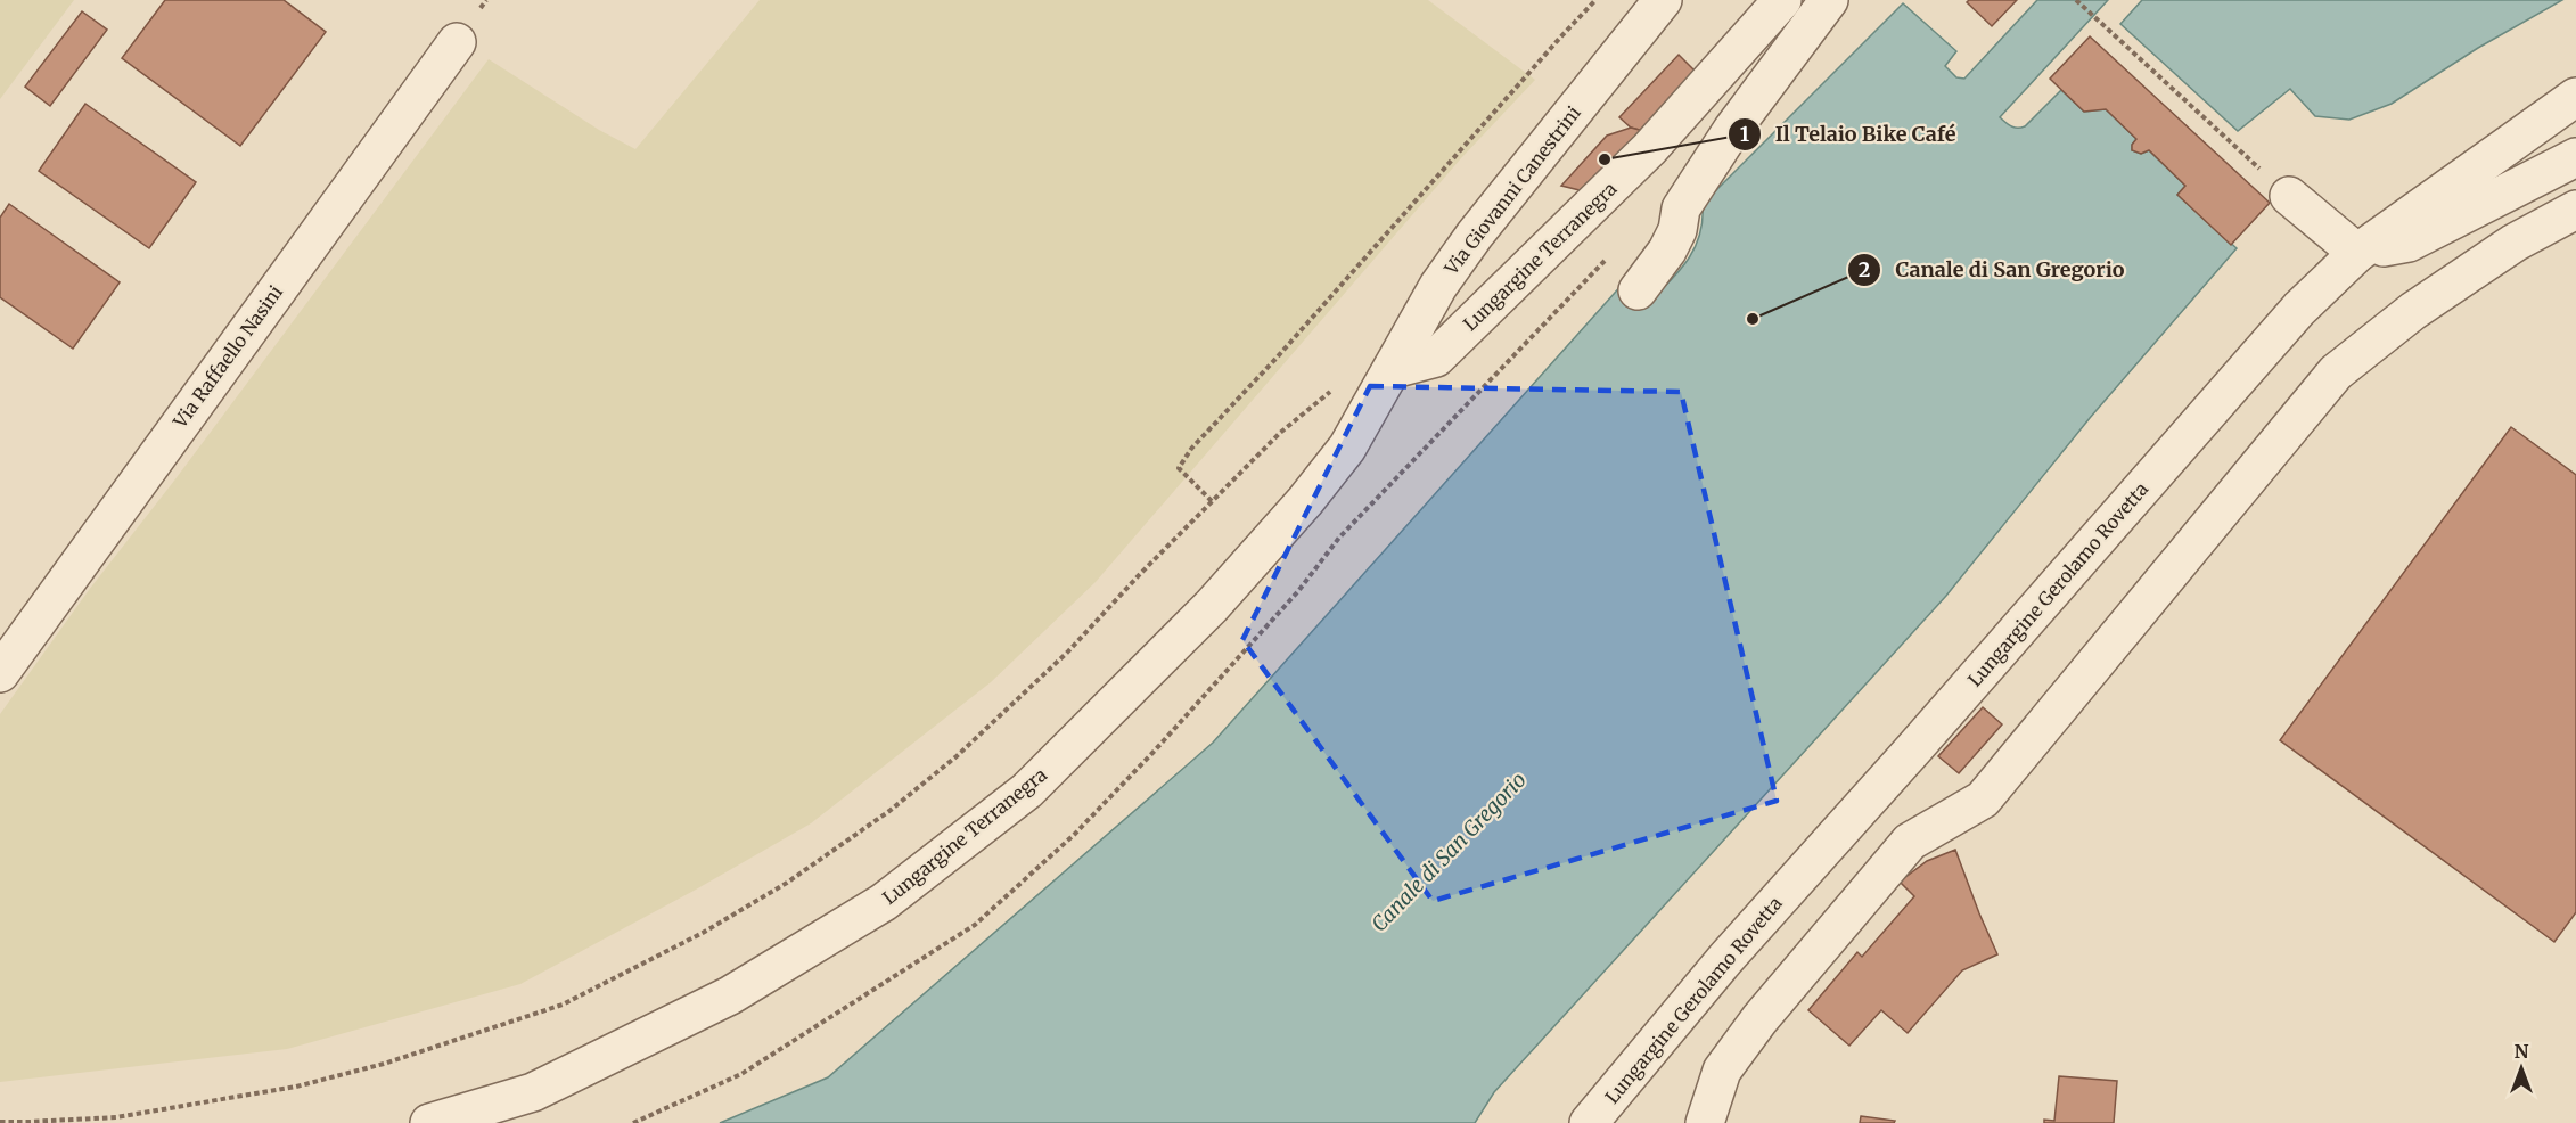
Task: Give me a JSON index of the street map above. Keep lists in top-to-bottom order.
{
  "streets": {
    "street": [
      "Via Giovanni Canestrini",
      "Lungargine Terranegra",
      "Via Raffaello Nasini",
      "Lungargine Gerolamo Rovetta"
    ]
  },
  "crossings": [
    ["Via Giovanni Canestrini", "Lungargine Terranegra"]
  ],
  "water": ["Canale di San Gregorio"],
  "places": ["Il Telaio Bike Café", "Canale di San Gregorio"],
  "north": "top"
}
